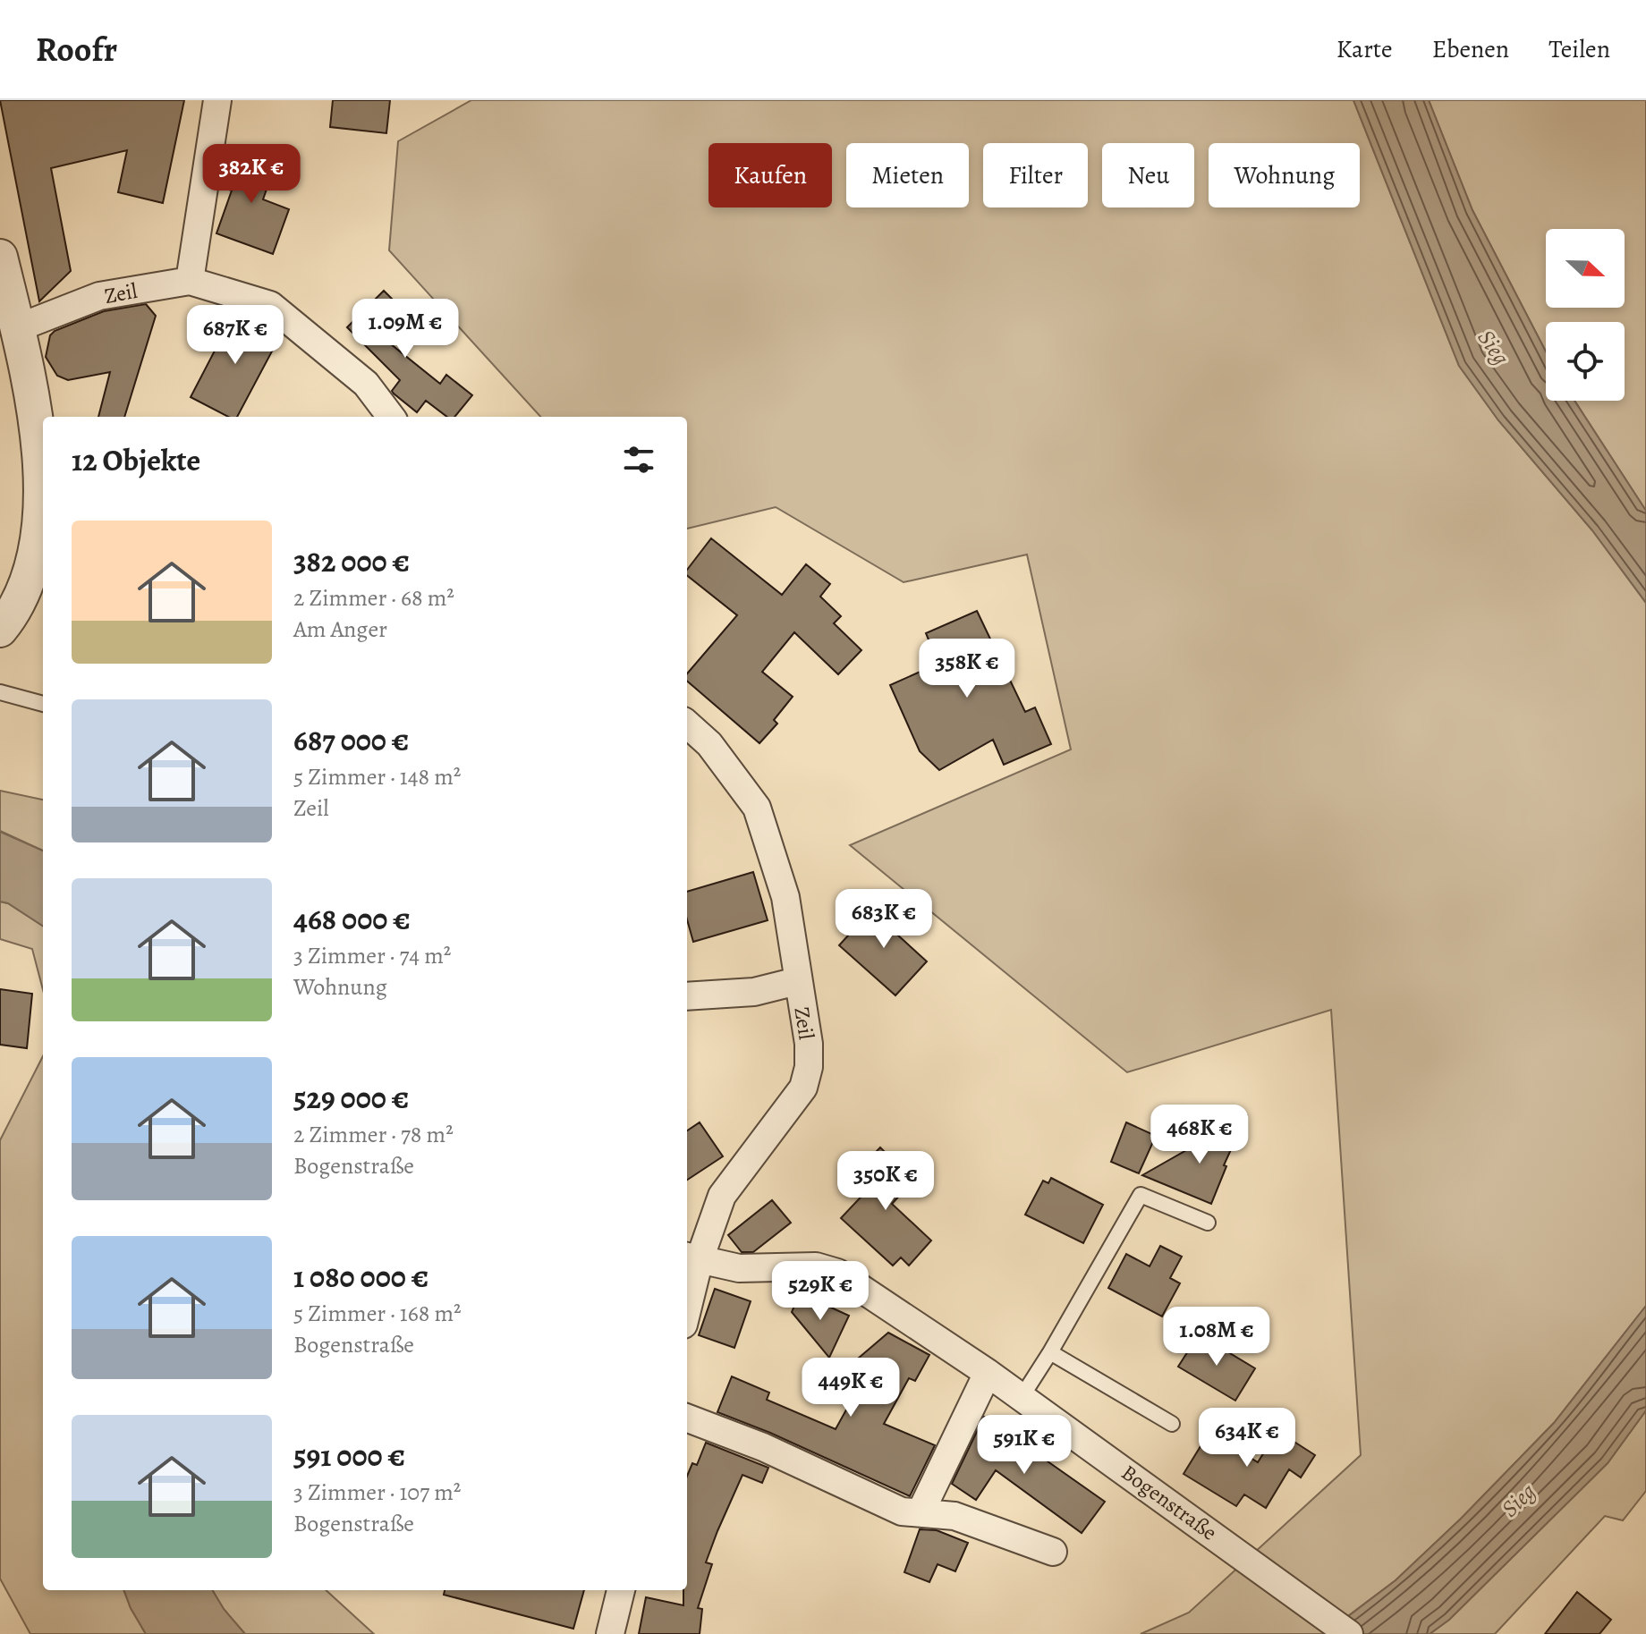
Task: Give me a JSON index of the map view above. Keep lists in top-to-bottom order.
{
  "streets": {
    "street": ["Zeil", "Bogenstraße"]
  },
  "crossings": [
    ["Zeil", "Bogenstraße"]
  ],
  "water": ["Sieg"],
  "north": "right",
  "page": {
    "header": "Roofr",
    "nav": ["Karte", "Ebenen", "Teilen"],
    "chip": [
      "Kaufen",
      "Mieten",
      "Filter",
      "Neu",
      "Wohnung"
    ],
    "price": [
      "382K €",
      "1.09M €",
      "687K €",
      "358K €",
      "683K €",
      "468K €",
      "350K €",
      "529K €",
      "1.08M €",
      "449K €",
      "634K €",
      "591K €"
    ],
    "heading": "12 Objekte",
    "list": [
      {
        "name": "382 000 €",
        "note": "2 Zimmer · 68 m² · Am Anger"
      },
      {
        "name": "687 000 €",
        "note": "5 Zimmer · 148 m² · Zeil"
      },
      {
        "name": "468 000 €",
        "note": "3 Zimmer · 74 m² · Wohnung"
      },
      {
        "name": "529 000 €",
        "note": "2 Zimmer · 78 m² · Bogenstraße"
      },
      {
        "name": "1 080 000 €",
        "note": "5 Zimmer · 168 m² · Bogenstraße"
      },
      {
        "name": "591 000 €",
        "note": "3 Zimmer · 107 m² · Bogenstraße"
      }
    ]
  }
}
